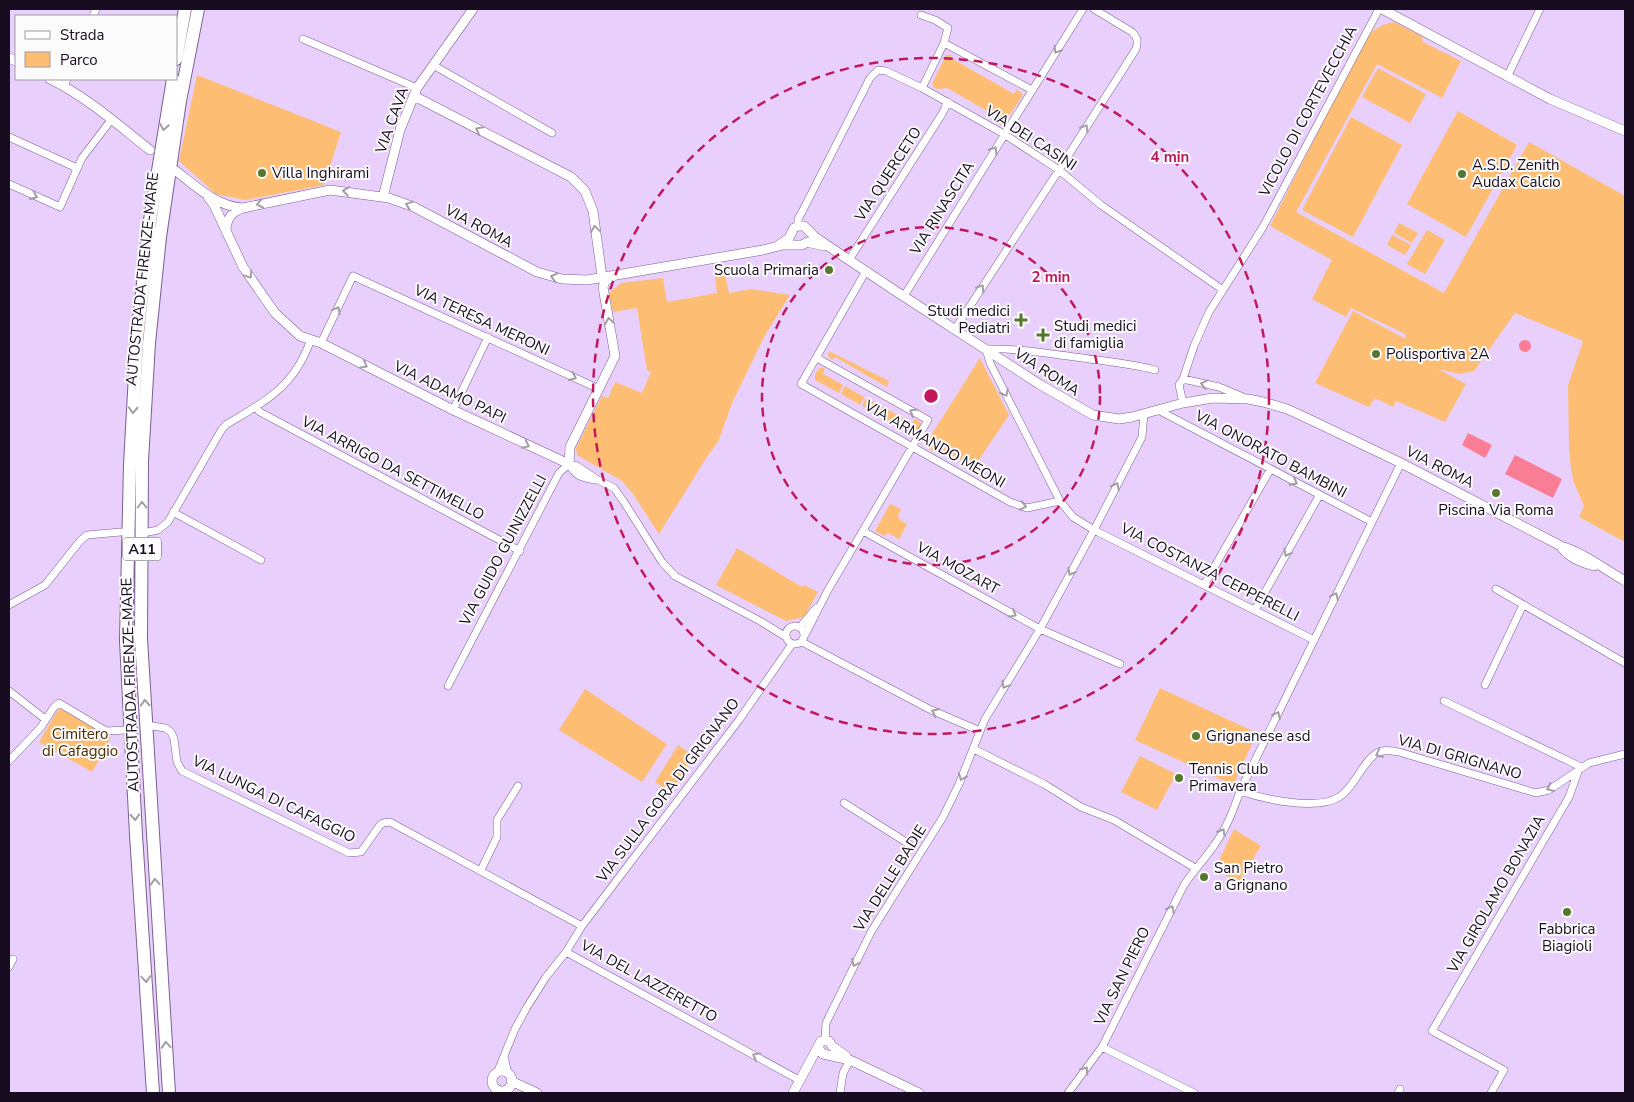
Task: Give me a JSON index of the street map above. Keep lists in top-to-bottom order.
{
  "streets": {
    "highway": ["AUTOSTRADA FIRENZE-MARE", "A11"],
    "street": [
      "VICOLO DI CORTEVECCHIA",
      "VIA CAVA",
      "VIA DEI CASINI",
      "VIA QUERCETO",
      "VIA RINASCITA",
      "VIA ROMA",
      "VIA TERESA MERONI",
      "VIA ADAMO PAPI",
      "VIA ARMANDO MEONI",
      "VIA ONORATO BAMBINI",
      "VIA ARRIGO DA SETTIMELLO",
      "VIA GUIDO GUINIZZELLI",
      "VIA MOZART",
      "VIA COSTANZA CEPPERELLI",
      "VIA DI GRIGNANO",
      "VIA SULLA GORA DI GRIGNANO",
      "VIA LUNGA DI CAFAGGIO",
      "VIA DELLE BADIE",
      "VIA GIROLAMO BONAZIA",
      "VIA SAN PIERO",
      "VIA DEL LAZZERETTO"
    ]
  },
  "crossings": [
    ["VICOLO DI CORTEVECCHIA", "VIA DEI CASINI"],
    ["VIA CAVA", "VIA ROMA"],
    ["VIA DEI CASINI", "VIA QUERCETO"],
    ["VIA DEI CASINI", "VIA RINASCITA"],
    ["VIA DEI CASINI", "VIA ROMA"],
    ["VIA QUERCETO", "VIA ROMA"],
    ["VIA RINASCITA", "VIA ROMA"],
    ["VIA ROMA", "VIA ADAMO PAPI"],
    ["VIA ROMA", "VIA ONORATO BAMBINI"],
    ["VIA ROMA", "VIA COSTANZA CEPPERELLI"],
    ["VIA ROMA", "VIA DELLE BADIE"],
    ["VIA TERESA MERONI", "VIA ADAMO PAPI"],
    ["VIA TERESA MERONI", "VIA GUIDO GUINIZZELLI"],
    ["VIA ADAMO PAPI", "VIA GUIDO GUINIZZELLI"],
    ["VIA ARMANDO MEONI", "VIA COSTANZA CEPPERELLI"],
    ["VIA ARRIGO DA SETTIMELLO", "VIA GUIDO GUINIZZELLI"],
    ["VIA MOZART", "VIA DELLE BADIE"],
    ["VIA COSTANZA CEPPERELLI", "VIA DELLE BADIE"],
    ["VIA DI GRIGNANO", "VIA GIROLAMO BONAZIA"],
    ["VIA SULLA GORA DI GRIGNANO", "VIA LUNGA DI CAFAGGIO"],
    ["VIA SULLA GORA DI GRIGNANO", "VIA DEL LAZZERETTO"],
    ["VIA DELLE BADIE", "VIA DEL LAZZERETTO"]
  ],
  "one_way": [
    "VIA TERESA MERONI",
    "VIA ADAMO PAPI",
    "VIA ARMANDO MEONI",
    "VIA MOZART",
    "VIA COSTANZA CEPPERELLI",
    "VIA DI GRIGNANO",
    "VIA SAN PIERO",
    "VIA DEL LAZZERETTO"
  ],
  "parks": ["Cimitero di Cafaggio"],
  "places": {
    "other": [
      "Villa Inghirami",
      "A.S.D. Zenith Audax Calcio",
      "Scuola Primaria",
      "Polisportiva 2A",
      "Piscina Via Roma",
      "Grignanese asd",
      "Tennis Club Primavera",
      "San Pietro a Grignano",
      "Fabbrica Biagioli"
    ],
    "health": ["Studi medici Pediatri", "Studi medici di famiglia"]
  },
  "legend": ["Strada", "Parco"],
  "rings": ["4 min", "2 min"]
}
